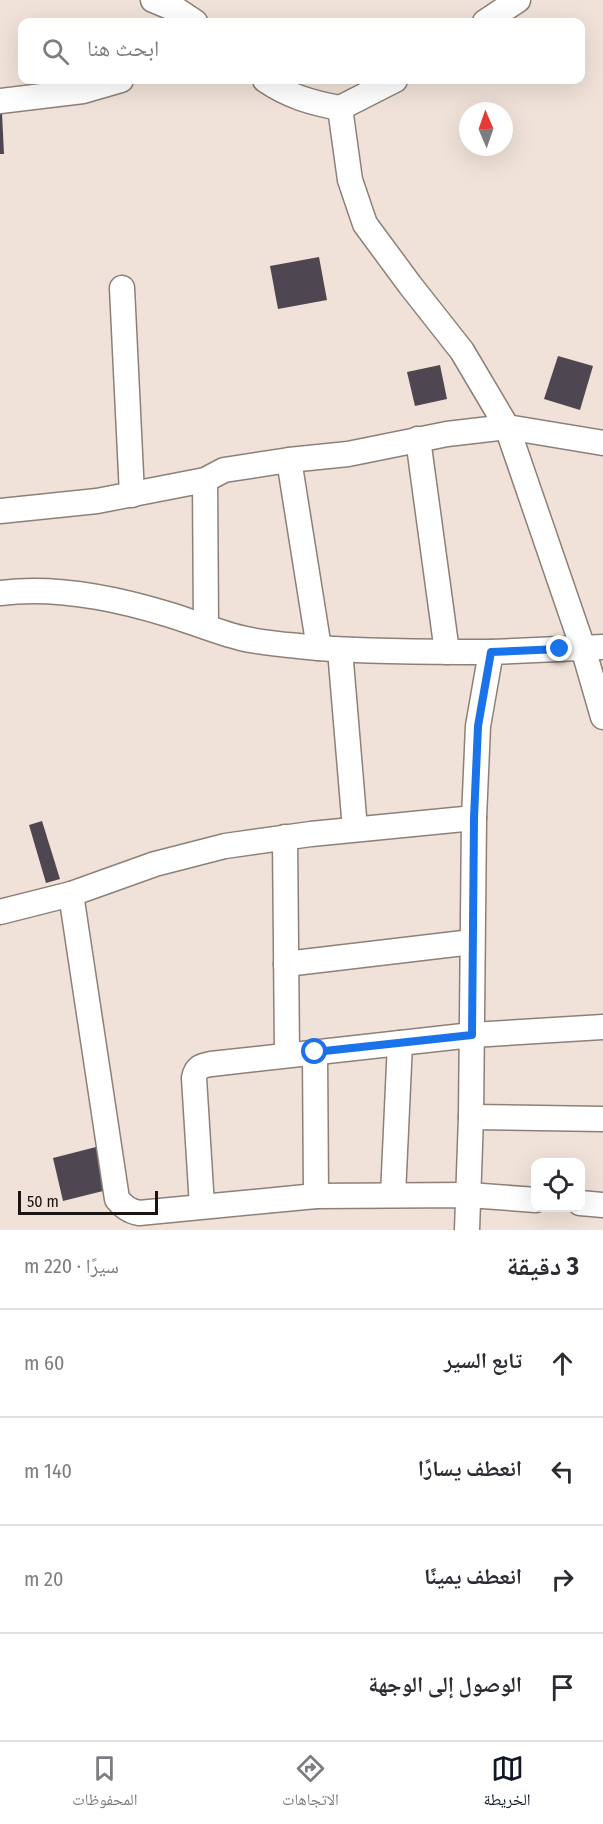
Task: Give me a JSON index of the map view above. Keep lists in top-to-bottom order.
{
  "scale_bar": "50 m",
  "north": "top",
  "page": {
    "search": "ابحث هنا",
    "scale": "50 m",
    "heading": ["3 دقيقة", "سيرًا · 220 m"],
    "list": [
      ["تابع السير", "60 m"],
      ["انعطف يسارًا", "140 m"],
      ["انعطف يمينًا", "20 m"],
      "الوصول إلى الوجهة"
    ],
    "nav": ["الخريطة", "الاتجاهات", "المحفوظات"]
  }
}
